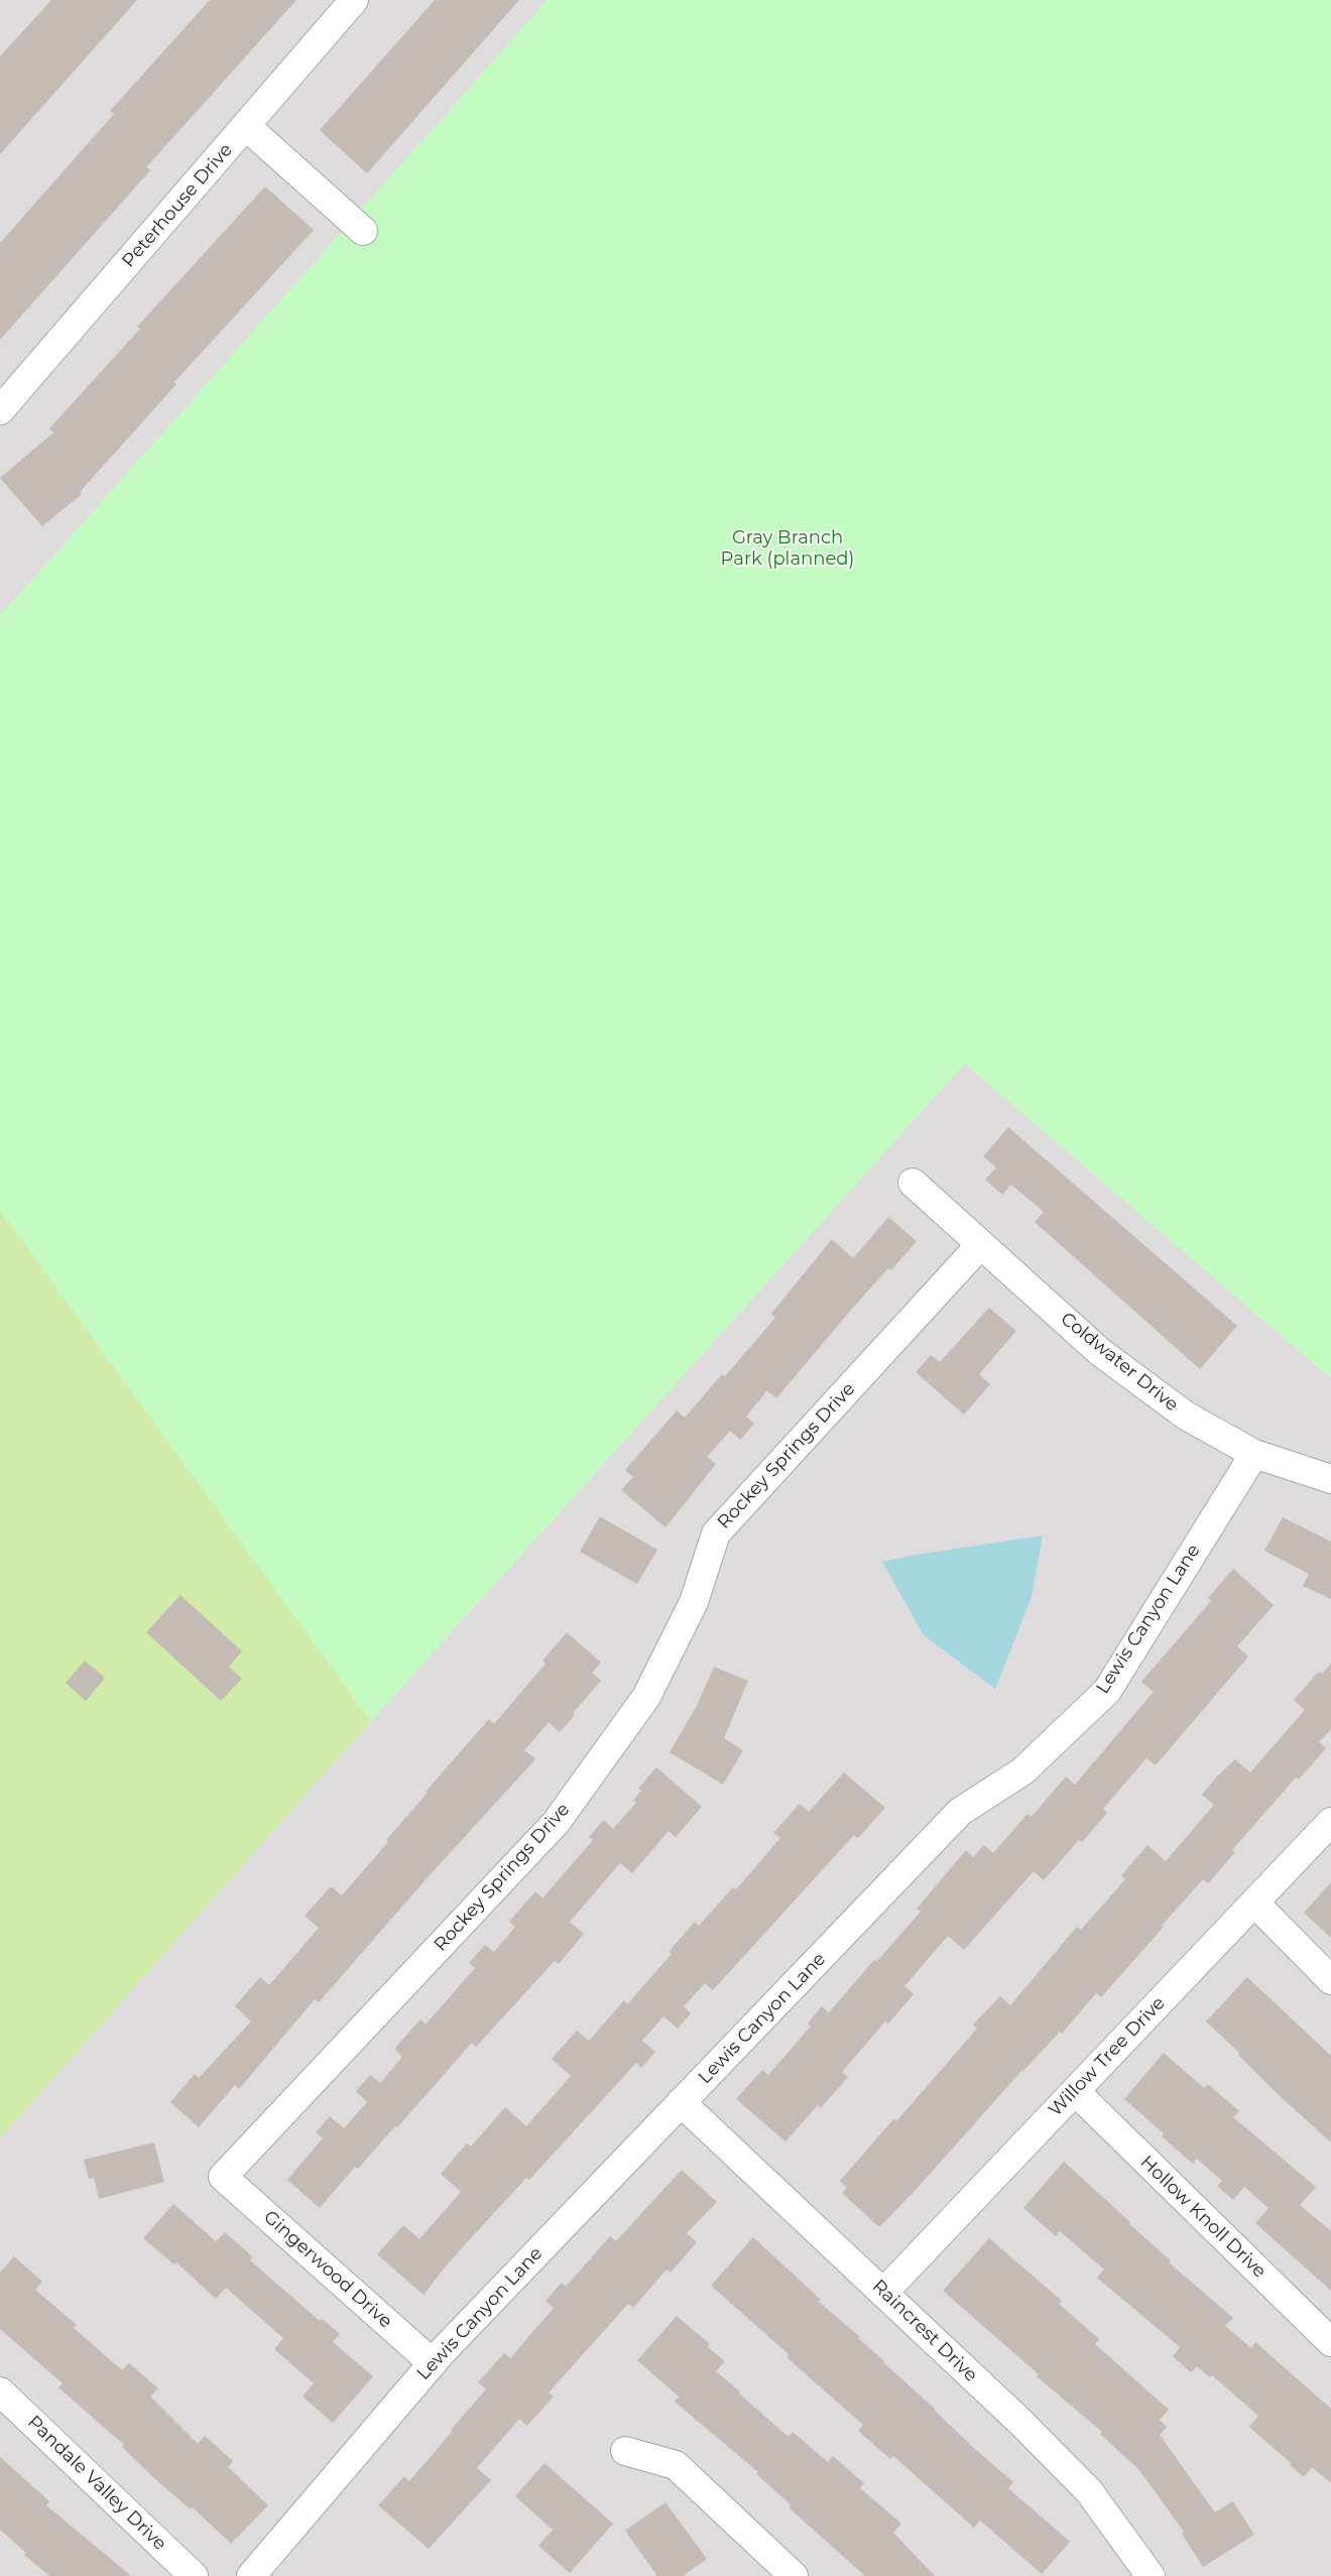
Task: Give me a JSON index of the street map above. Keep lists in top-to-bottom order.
{
  "streets": {
    "street": [
      "Peterhouse Drive",
      "Coldwater Drive",
      "Rockey Springs Drive",
      "Lewis Canyon Lane",
      "Willow Tree Drive",
      "Hollow Knoll Drive",
      "Gingerwood Drive",
      "Raincrest Drive",
      "Pandale Valley Drive"
    ]
  },
  "crossings": [
    ["Coldwater Drive", "Rockey Springs Drive"],
    ["Coldwater Drive", "Lewis Canyon Lane"],
    ["Rockey Springs Drive", "Gingerwood Drive"],
    ["Lewis Canyon Lane", "Gingerwood Drive"],
    ["Lewis Canyon Lane", "Raincrest Drive"],
    ["Willow Tree Drive", "Hollow Knoll Drive"],
    ["Willow Tree Drive", "Raincrest Drive"]
  ],
  "parks": ["Gray Branch Park (planned)"]
}
